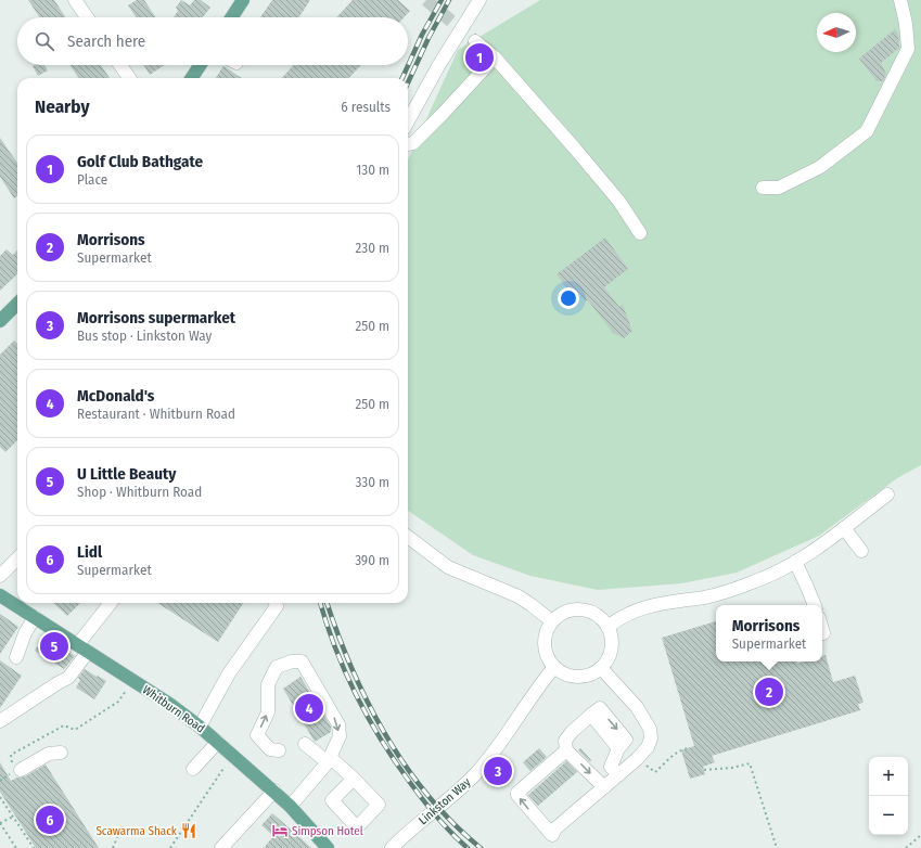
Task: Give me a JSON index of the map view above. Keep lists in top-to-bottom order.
{
  "streets": {
    "main road": ["Whitburn Road"],
    "street": ["Linkston Way"]
  },
  "places": {
    "restaurant": ["Scawarma Shack"],
    "hotel": ["Simpson Hotel"]
  },
  "north": "left",
  "page": {
    "search": "Search here",
    "pins": [
      "1",
      "5",
      "2",
      "4",
      "3",
      "6"
    ],
    "heading": ["Nearby", "6 results"],
    "list": [
      {
        "mark": "1",
        "name": "Golf Club Bathgate",
        "note": "Place",
        "value": "130 m"
      },
      {
        "mark": "2",
        "name": "Morrisons",
        "note": "Supermarket",
        "value": "230 m"
      },
      {
        "mark": "3",
        "name": "Morrisons supermarket",
        "note": "Bus stop · Linkston Way",
        "value": "250 m"
      },
      {
        "mark": "4",
        "name": "McDonald's",
        "note": "Restaurant · Whitburn Road",
        "value": "250 m"
      },
      {
        "mark": "5",
        "name": "U Little Beauty",
        "note": "Shop · Whitburn Road",
        "value": "330 m"
      },
      {
        "mark": "6",
        "name": "Lidl",
        "note": "Supermarket",
        "value": "390 m"
      }
    ],
    "popup": ["Morrisons", "Supermarket"],
    "map_buttons": ["+", "−"]
  }
}
